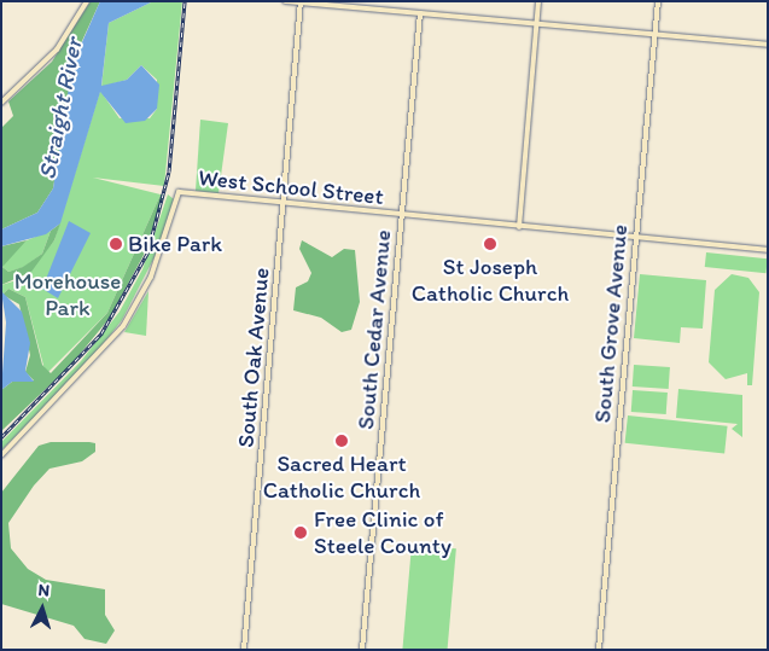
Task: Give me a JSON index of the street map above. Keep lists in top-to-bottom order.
{
  "streets": {
    "street": [
      "West School Street",
      "South Grove Avenue",
      "South Cedar Avenue",
      "South Oak Avenue"
    ]
  },
  "crossings": [
    ["West School Street", "South Grove Avenue"],
    ["West School Street", "South Cedar Avenue"],
    ["West School Street", "South Oak Avenue"]
  ],
  "water": ["Straight River"],
  "parks": ["Morehouse Park"],
  "places": [
    "Bike Park",
    "St Joseph Catholic Church",
    "Sacred Heart Catholic Church",
    "Free Clinic of Steele County"
  ],
  "north": "top"
}
